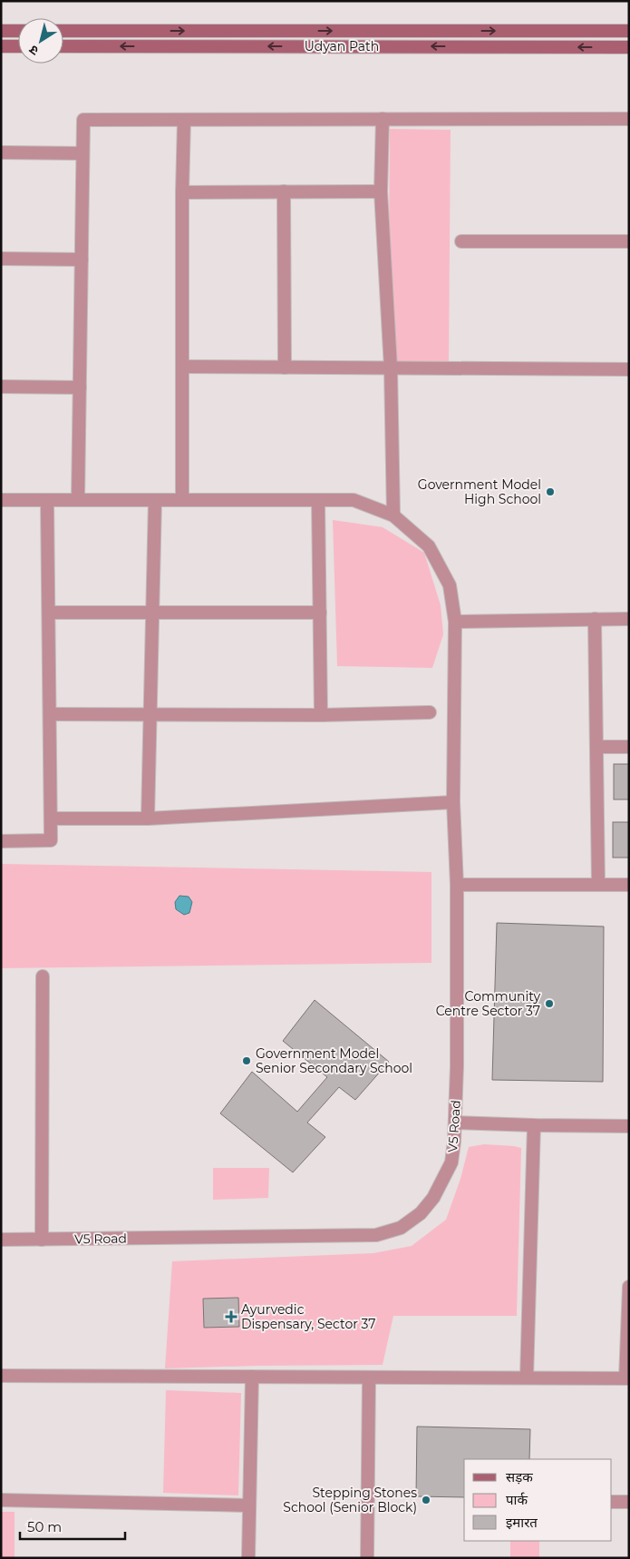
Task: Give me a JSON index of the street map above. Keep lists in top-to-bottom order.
{
  "streets": {
    "main road": ["Udyan Path"],
    "street": ["V5 Road"]
  },
  "places": {
    "other": [
      "Government Model High School",
      "Community Centre Sector 37",
      "Government Model Senior Secondary School",
      "Stepping Stones School (Senior Block)"
    ],
    "health": ["Ayurvedic Dispensary, Sector 37"]
  },
  "legend": ["सड़क", "पार्क", "इमारत"],
  "scale_bar": "50 m",
  "north": "bottom left"
}
